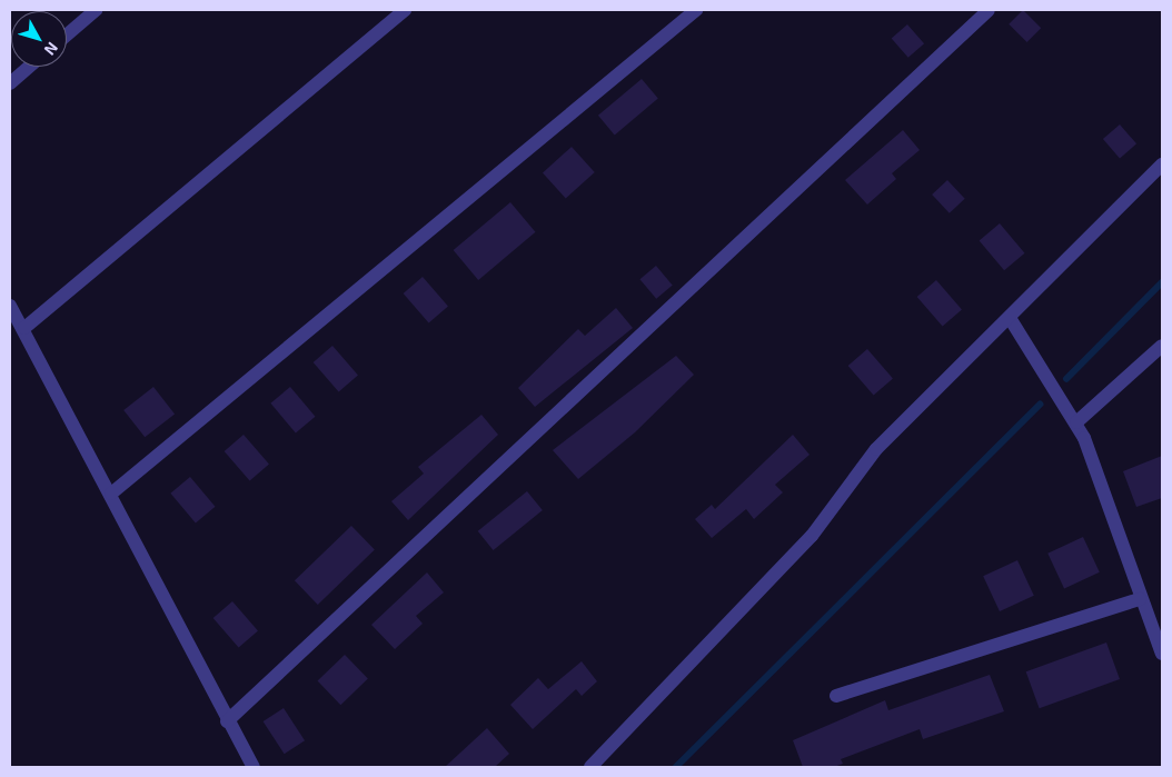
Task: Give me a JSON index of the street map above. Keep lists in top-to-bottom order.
{
  "north": "bottom right"
}
